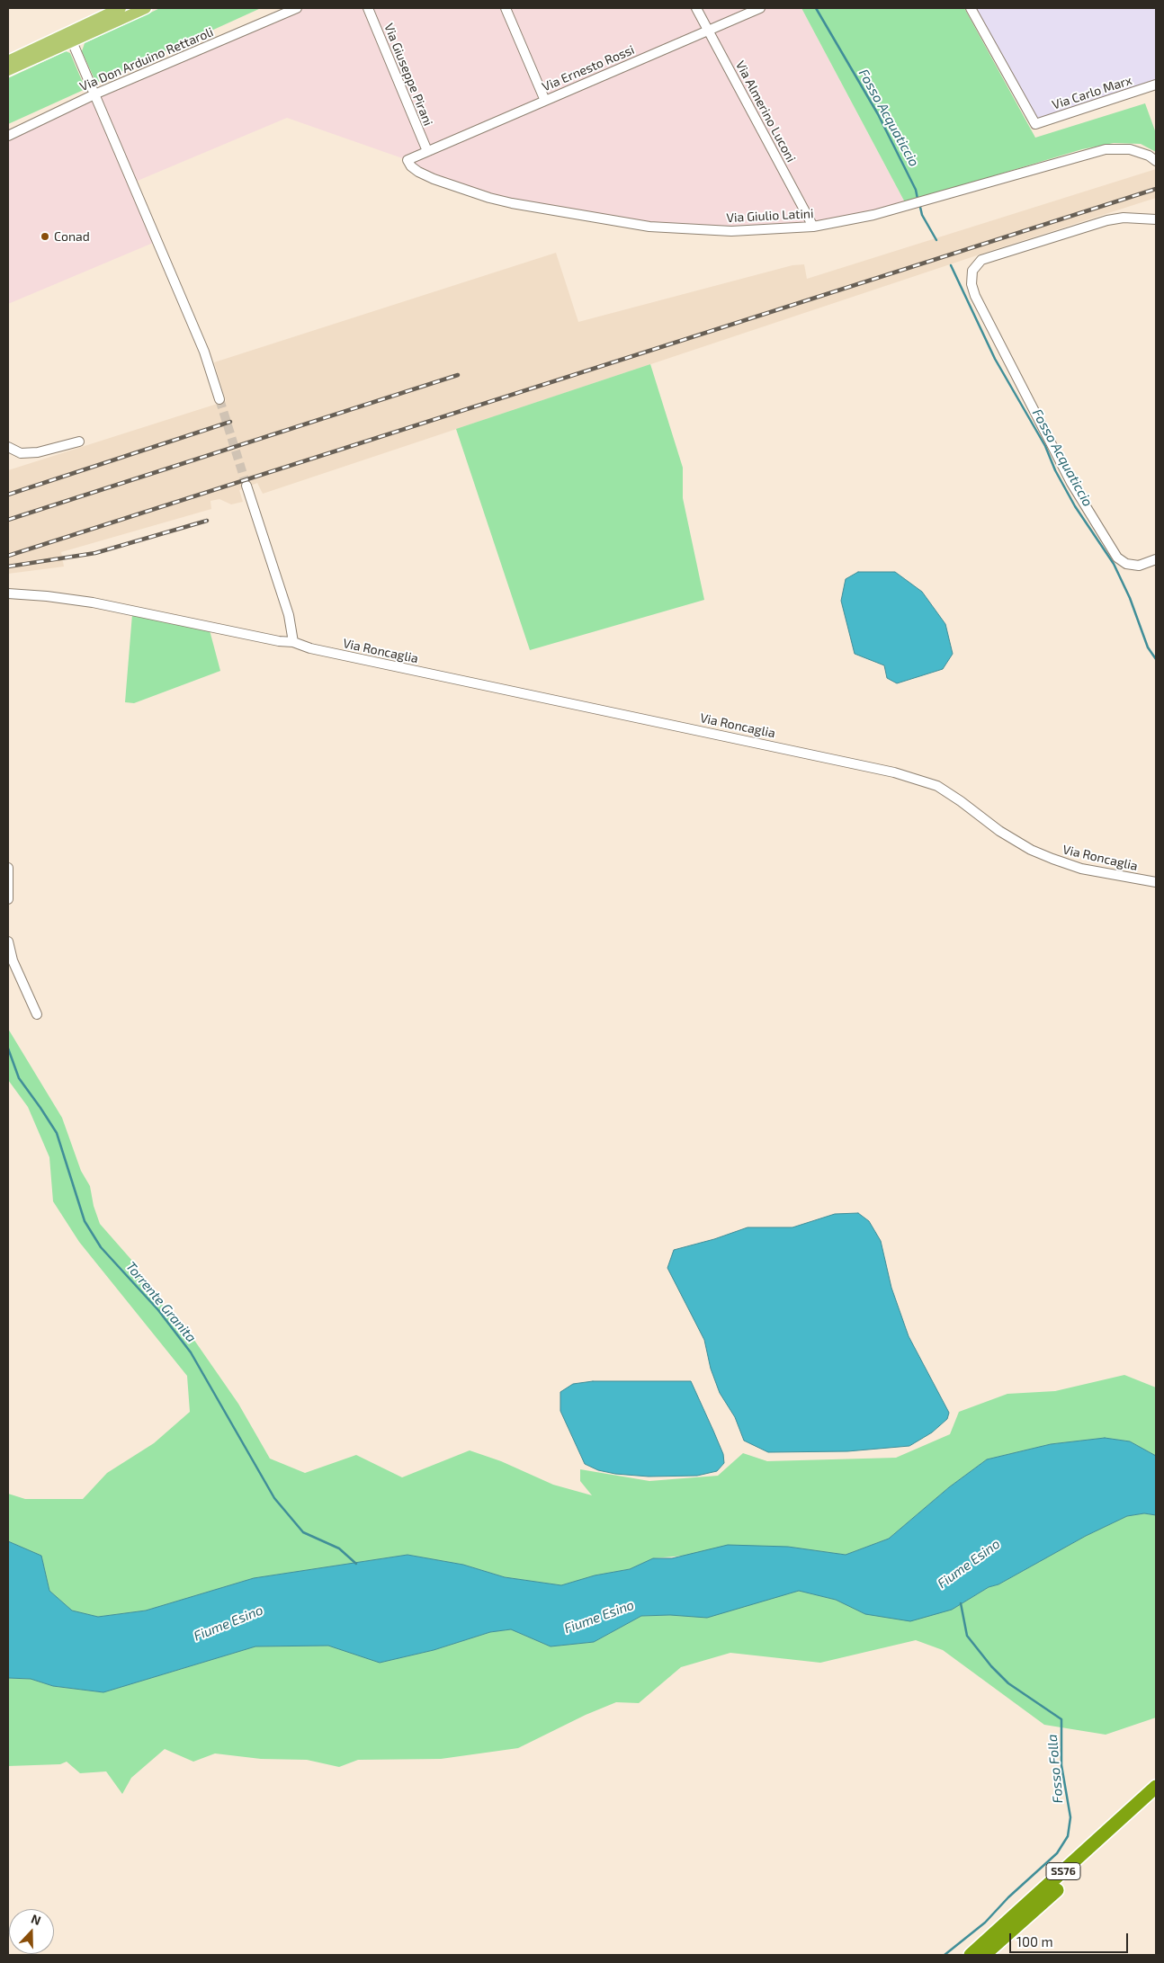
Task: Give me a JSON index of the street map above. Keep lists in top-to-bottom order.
{
  "streets": {
    "highway": ["SS76"],
    "street": [
      "Via Don Arduino Rettaroli",
      "Via Ernesto Rossi",
      "Via Giuseppe Pirani",
      "Via Carlo Marx",
      "Via Almerino Luconi",
      "Via Giulio Latini",
      "Via Roncaglia"
    ]
  },
  "crossings": [
    ["Via Ernesto Rossi", "Via Giuseppe Pirani"],
    ["Via Ernesto Rossi", "Via Almerino Luconi"],
    ["Via Ernesto Rossi", "Via Giulio Latini"],
    ["Via Giuseppe Pirani", "Via Giulio Latini"],
    ["Via Almerino Luconi", "Via Giulio Latini"]
  ],
  "water": [
    "Fosso Acquaticcio",
    "Torrente Granita",
    "Fiume Esino",
    "Fosso Folla"
  ],
  "places": ["Conad"],
  "scale_bar": "100 m",
  "north": "top"
}
